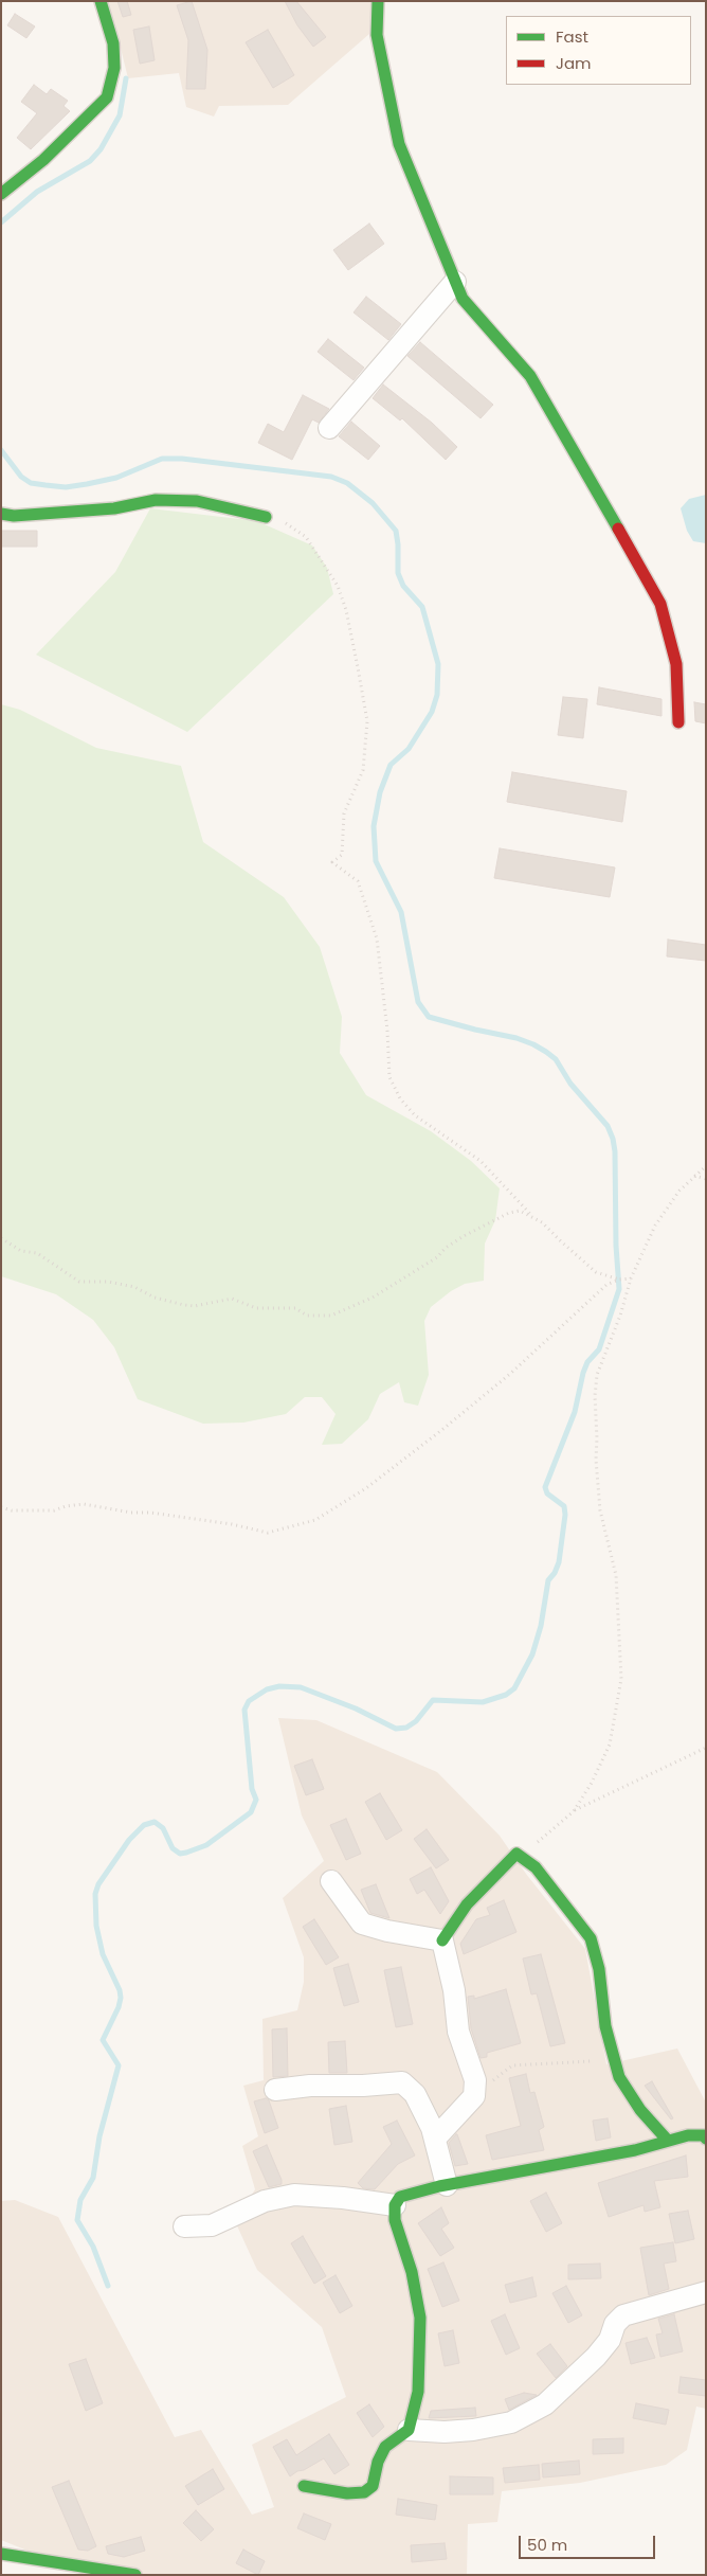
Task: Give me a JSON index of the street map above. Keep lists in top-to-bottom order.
{
  "legend": ["Fast", "Jam"],
  "scale_bar": "50 m"
}
